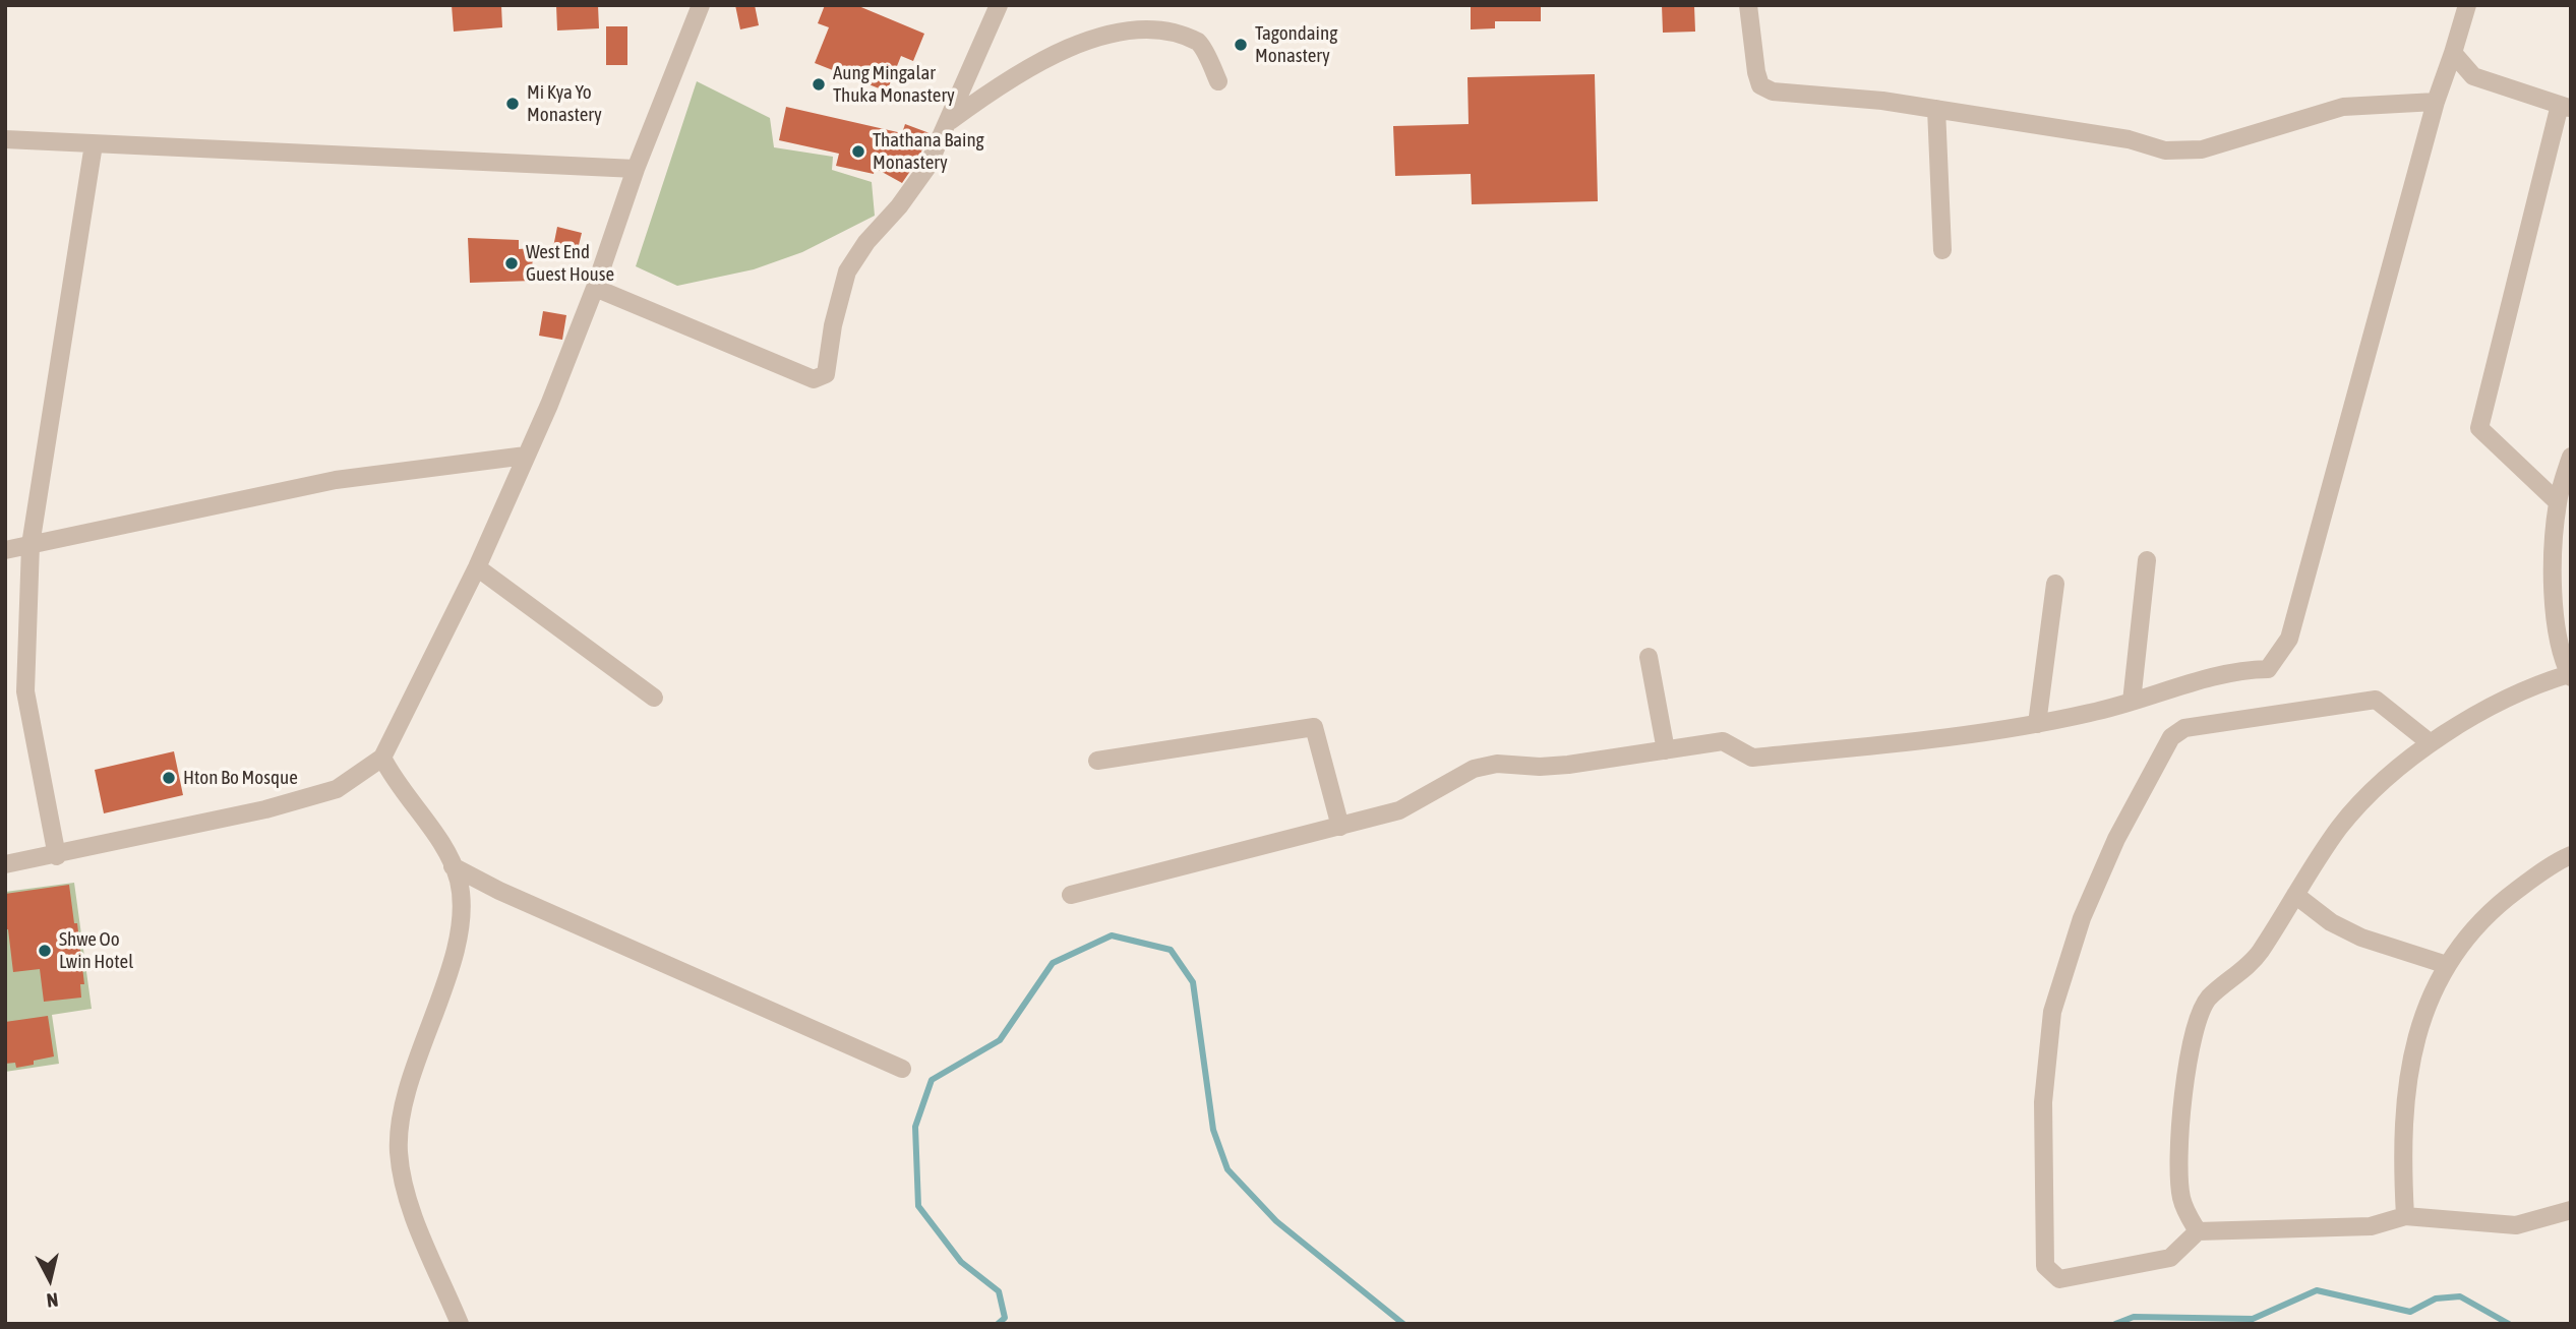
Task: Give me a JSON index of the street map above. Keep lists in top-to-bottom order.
{
  "places": [
    "Tagondaing Monastery",
    "Aung Mingalar Thuka Monastery",
    "Mi Kya Yo Monastery",
    "Thathana Baing Monastery",
    "West End Guest House",
    "Hton Bo Mosque",
    "Shwe Oo Lwin Hotel"
  ],
  "north": "bottom"
}
